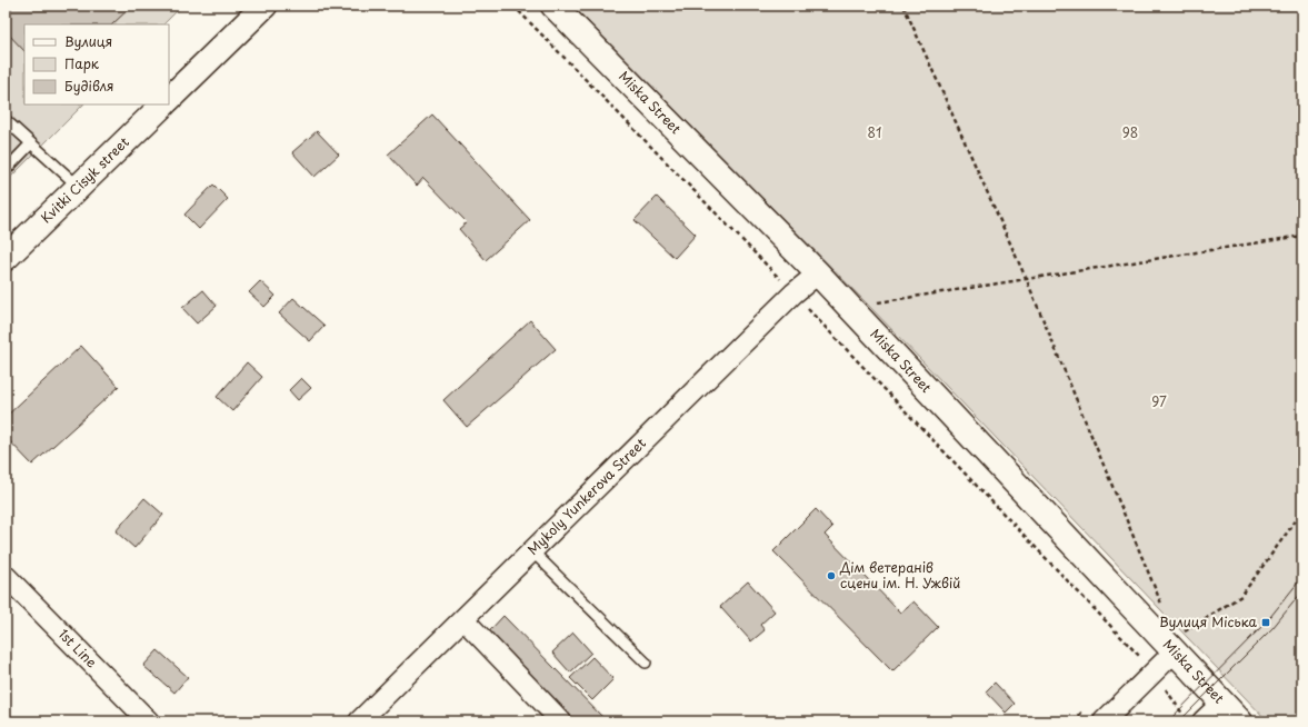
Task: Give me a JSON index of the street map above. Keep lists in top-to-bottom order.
{
  "streets": {
    "street": [
      "Miska Street",
      "Kvitki Cisyk street",
      "Mykoly Yunkerova Street",
      "1st Line"
    ]
  },
  "crossings": [
    ["Miska Street", "Mykoly Yunkerova Street"]
  ],
  "parks": ["81", "98", "97"],
  "places": {
    "other": ["Дім ветеранів сцени ім. Н. Ужвій"],
    "transit": ["Вулиця Міська"]
  },
  "legend": ["Вулиця", "Парк", "Будівля"]
}
